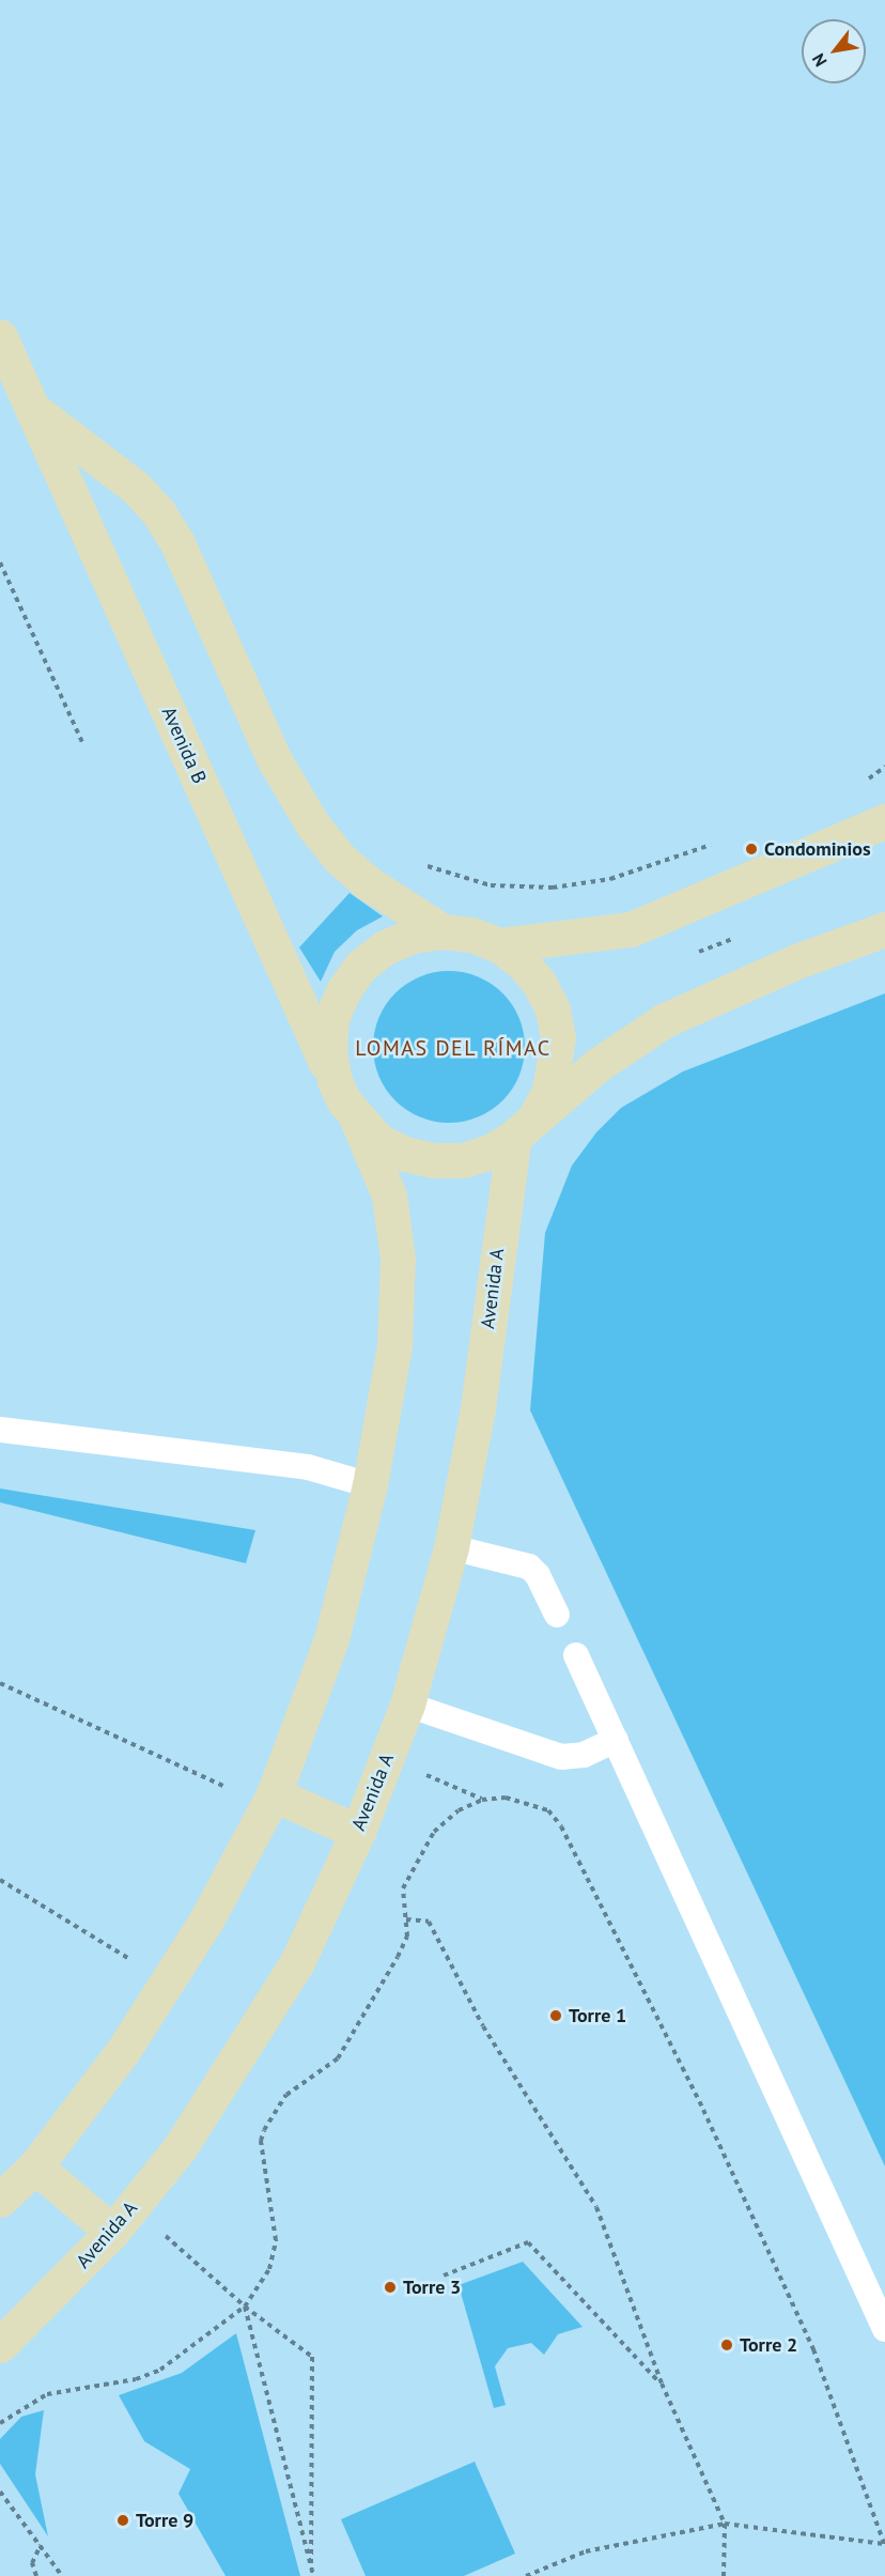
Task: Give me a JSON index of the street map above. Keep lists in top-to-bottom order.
{
  "streets": {
    "main road": ["Avenida B", "Avenida A"]
  },
  "crossings": [
    ["Avenida B", "Avenida A"]
  ],
  "districts": ["LOMAS DEL RÍMAC"],
  "places": [
    "Condominios",
    "Torre 1",
    "Torre 3",
    "Torre 2",
    "Torre 9"
  ],
  "north": "bottom left"
}
